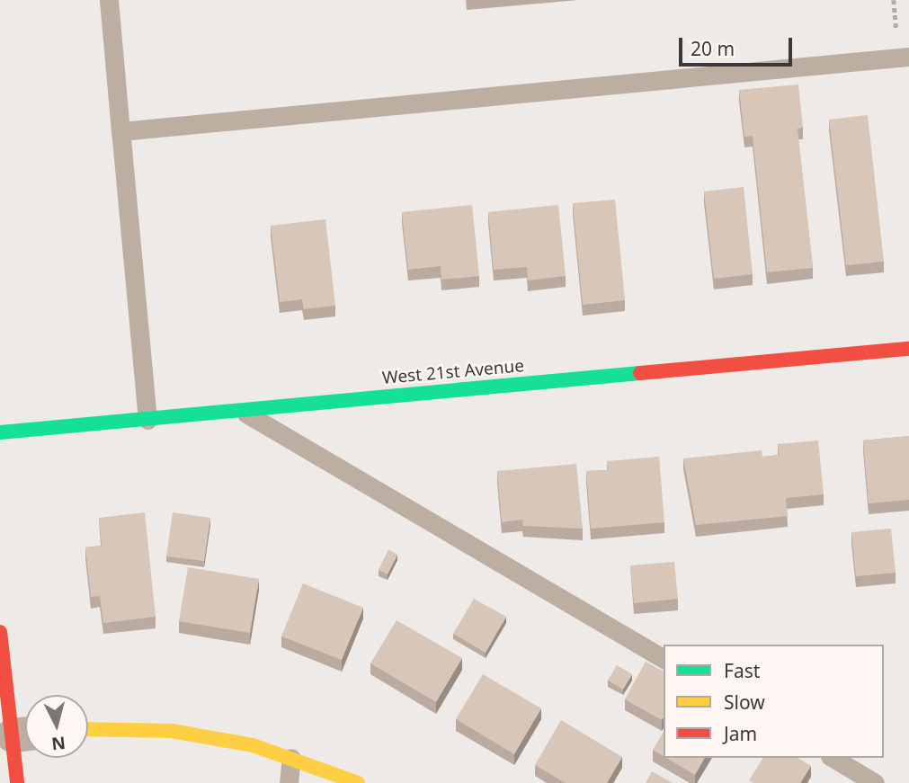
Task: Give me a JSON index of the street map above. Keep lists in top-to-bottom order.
{
  "streets": {
    "street": ["West 21st Avenue"]
  },
  "legend": ["Fast", "Slow", "Jam"],
  "scale_bar": "20 m",
  "north": "bottom"
}
